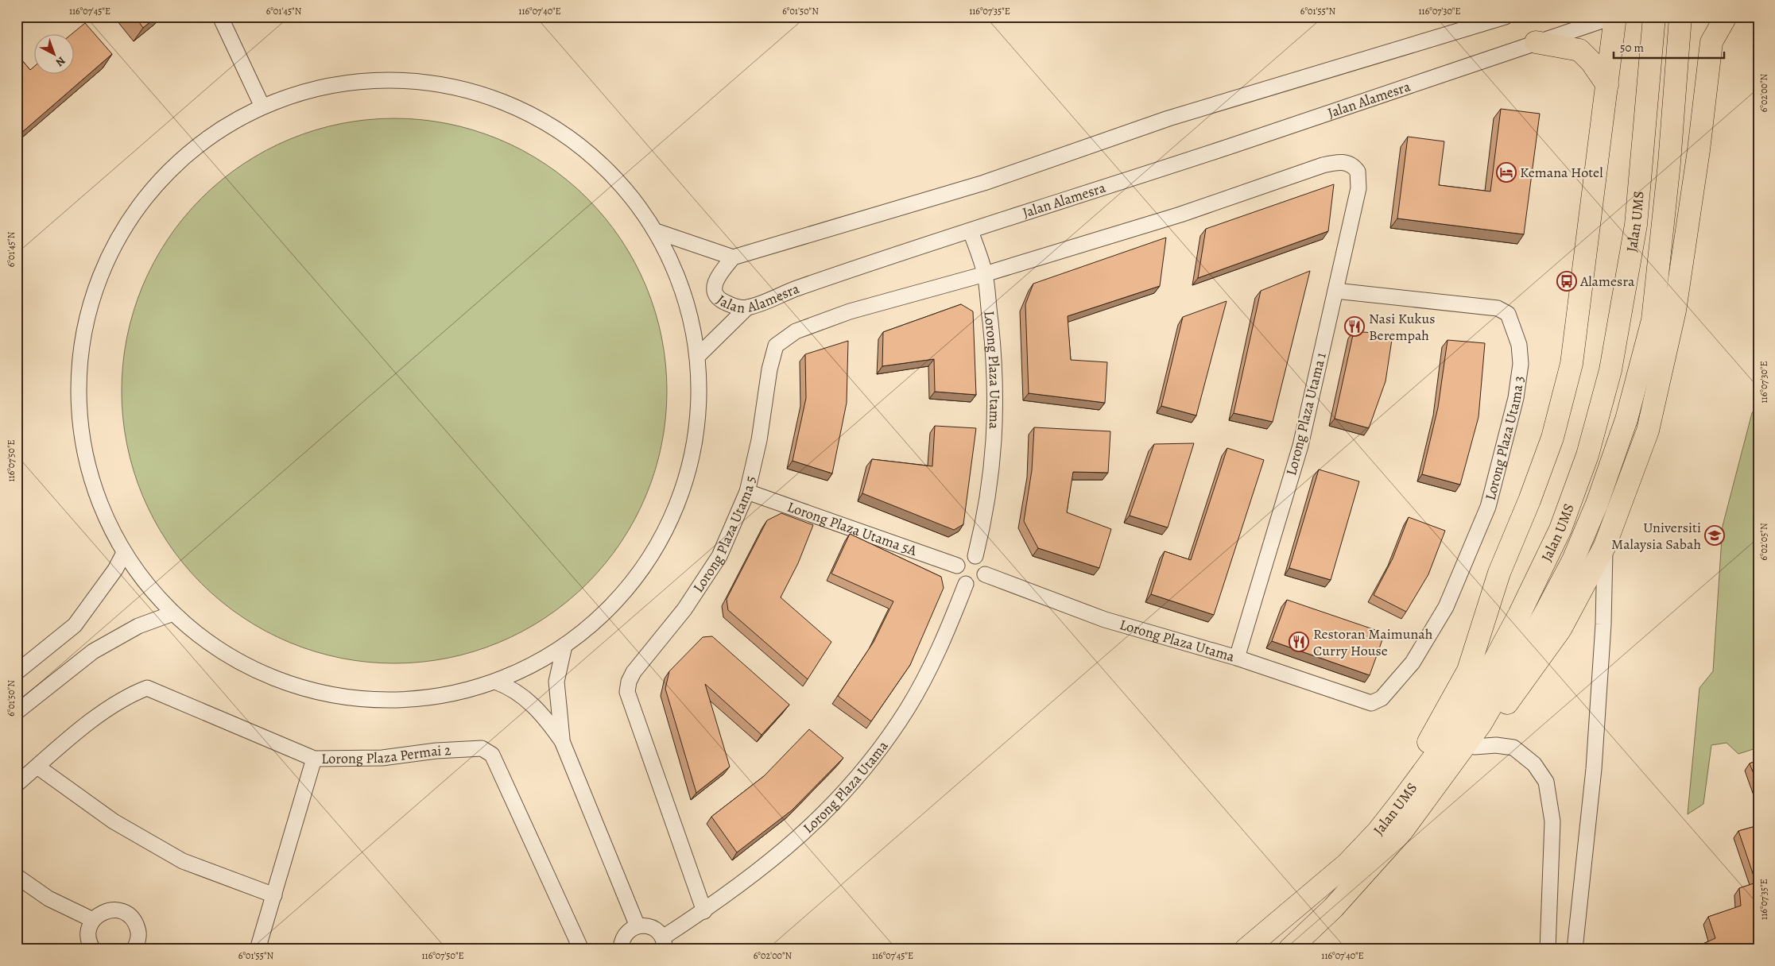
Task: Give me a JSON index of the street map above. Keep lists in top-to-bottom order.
{
  "streets": {
    "highway": ["Jalan UMS"],
    "street": [
      "Jalan Alamesra",
      "Lorong Plaza Utama",
      "Lorong Plaza Utama 1",
      "Lorong Plaza Utama 3",
      "Lorong Plaza Utama 5A",
      "Lorong Plaza Utama 5",
      "Lorong Plaza Permai 2"
    ]
  },
  "crossings": [
    ["Jalan Alamesra", "Lorong Plaza Utama"],
    ["Lorong Plaza Utama", "Lorong Plaza Utama 1"],
    ["Lorong Plaza Utama", "Lorong Plaza Utama 3"],
    ["Lorong Plaza Utama", "Lorong Plaza Utama 5A"],
    ["Lorong Plaza Utama", "Lorong Plaza Utama 5"],
    ["Lorong Plaza Utama 1", "Lorong Plaza Utama 3"],
    ["Lorong Plaza Utama 1", "Lorong Plaza Utama 5"],
    ["Lorong Plaza Utama 5A", "Lorong Plaza Utama 5"]
  ],
  "places": {
    "hotel": ["Kemana Hotel"],
    "bus stop": ["Alamesra"],
    "restaurant": ["Nasi Kukus Berempah", "Restoran Maimunah Curry House"],
    "school or university": ["Universiti Malaysia Sabah"]
  },
  "scale_bar": "50 m",
  "north": "bottom right",
  "coordinates": [
    "116°07'45\"E",
    "6°01'45\"N",
    "116°07'40\"E",
    "6°01'50\"N",
    "116°07'35\"E",
    "6°01'55\"N",
    "116°07'30\"E",
    "6°02'00\"N",
    "116°07'50\"E",
    "6°02'05\"N"
  ]
}
